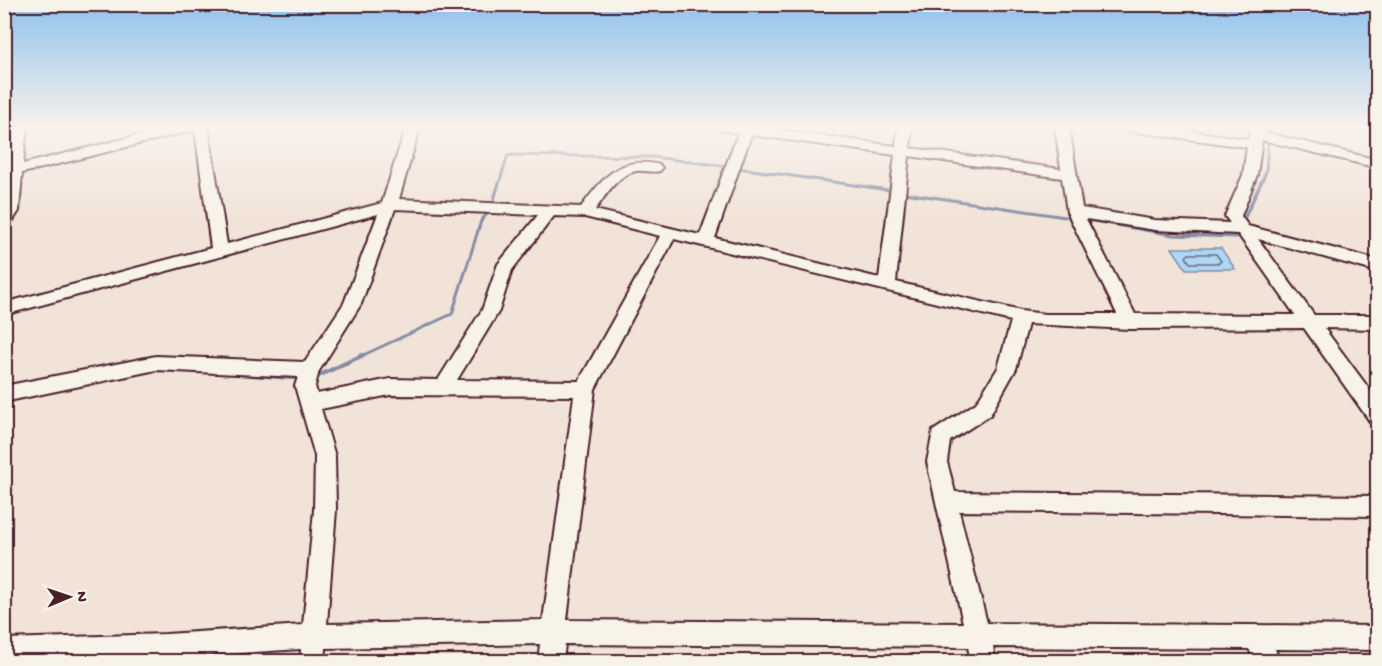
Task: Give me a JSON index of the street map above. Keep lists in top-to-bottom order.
{
  "north": "right"
}
